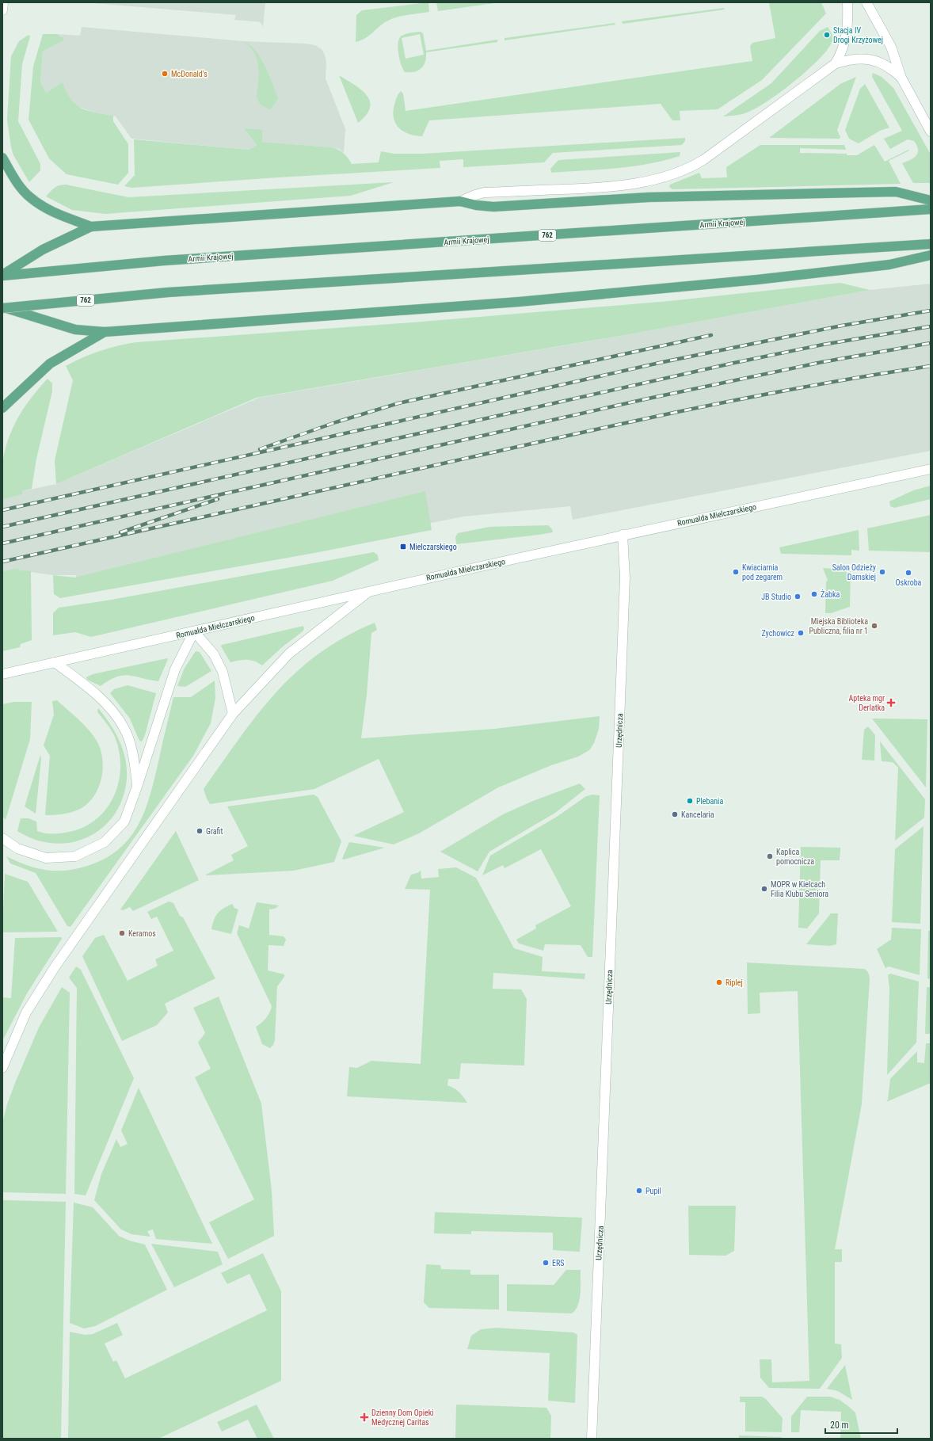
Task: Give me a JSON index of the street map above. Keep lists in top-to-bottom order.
{
  "streets": {
    "main road": ["Armii Krajowej", "762"],
    "street": ["Romualda Mielczarskiego", "Urzędnicza"]
  },
  "crossings": [
    ["Romualda Mielczarskiego", "Urzędnicza"]
  ],
  "places": {
    "other": [
      "Stacja IV Drogi Krzyżowej",
      "McDonald's",
      "Kwiaciarnia pod zegarem",
      "Salon Odzieży Damskiej",
      "Oskroba",
      "Żabka",
      "JB Studio",
      "Miejska Biblioteka Publiczna, filia nr 1",
      "Zychowicz",
      "Plebania",
      "Kancelaria",
      "Grafit",
      "Kaplica pomocnicza",
      "MOPR w Kielcach Filia Klubu Seniora",
      "Keramos",
      "Riplej",
      "Pupil",
      "ERS"
    ],
    "transit": ["Mielczarskiego"],
    "health": ["Apteka mgr Derlatka", "Dzienny Dom Opieki Medycznej Caritas"]
  },
  "scale_bar": "20 m"
}
